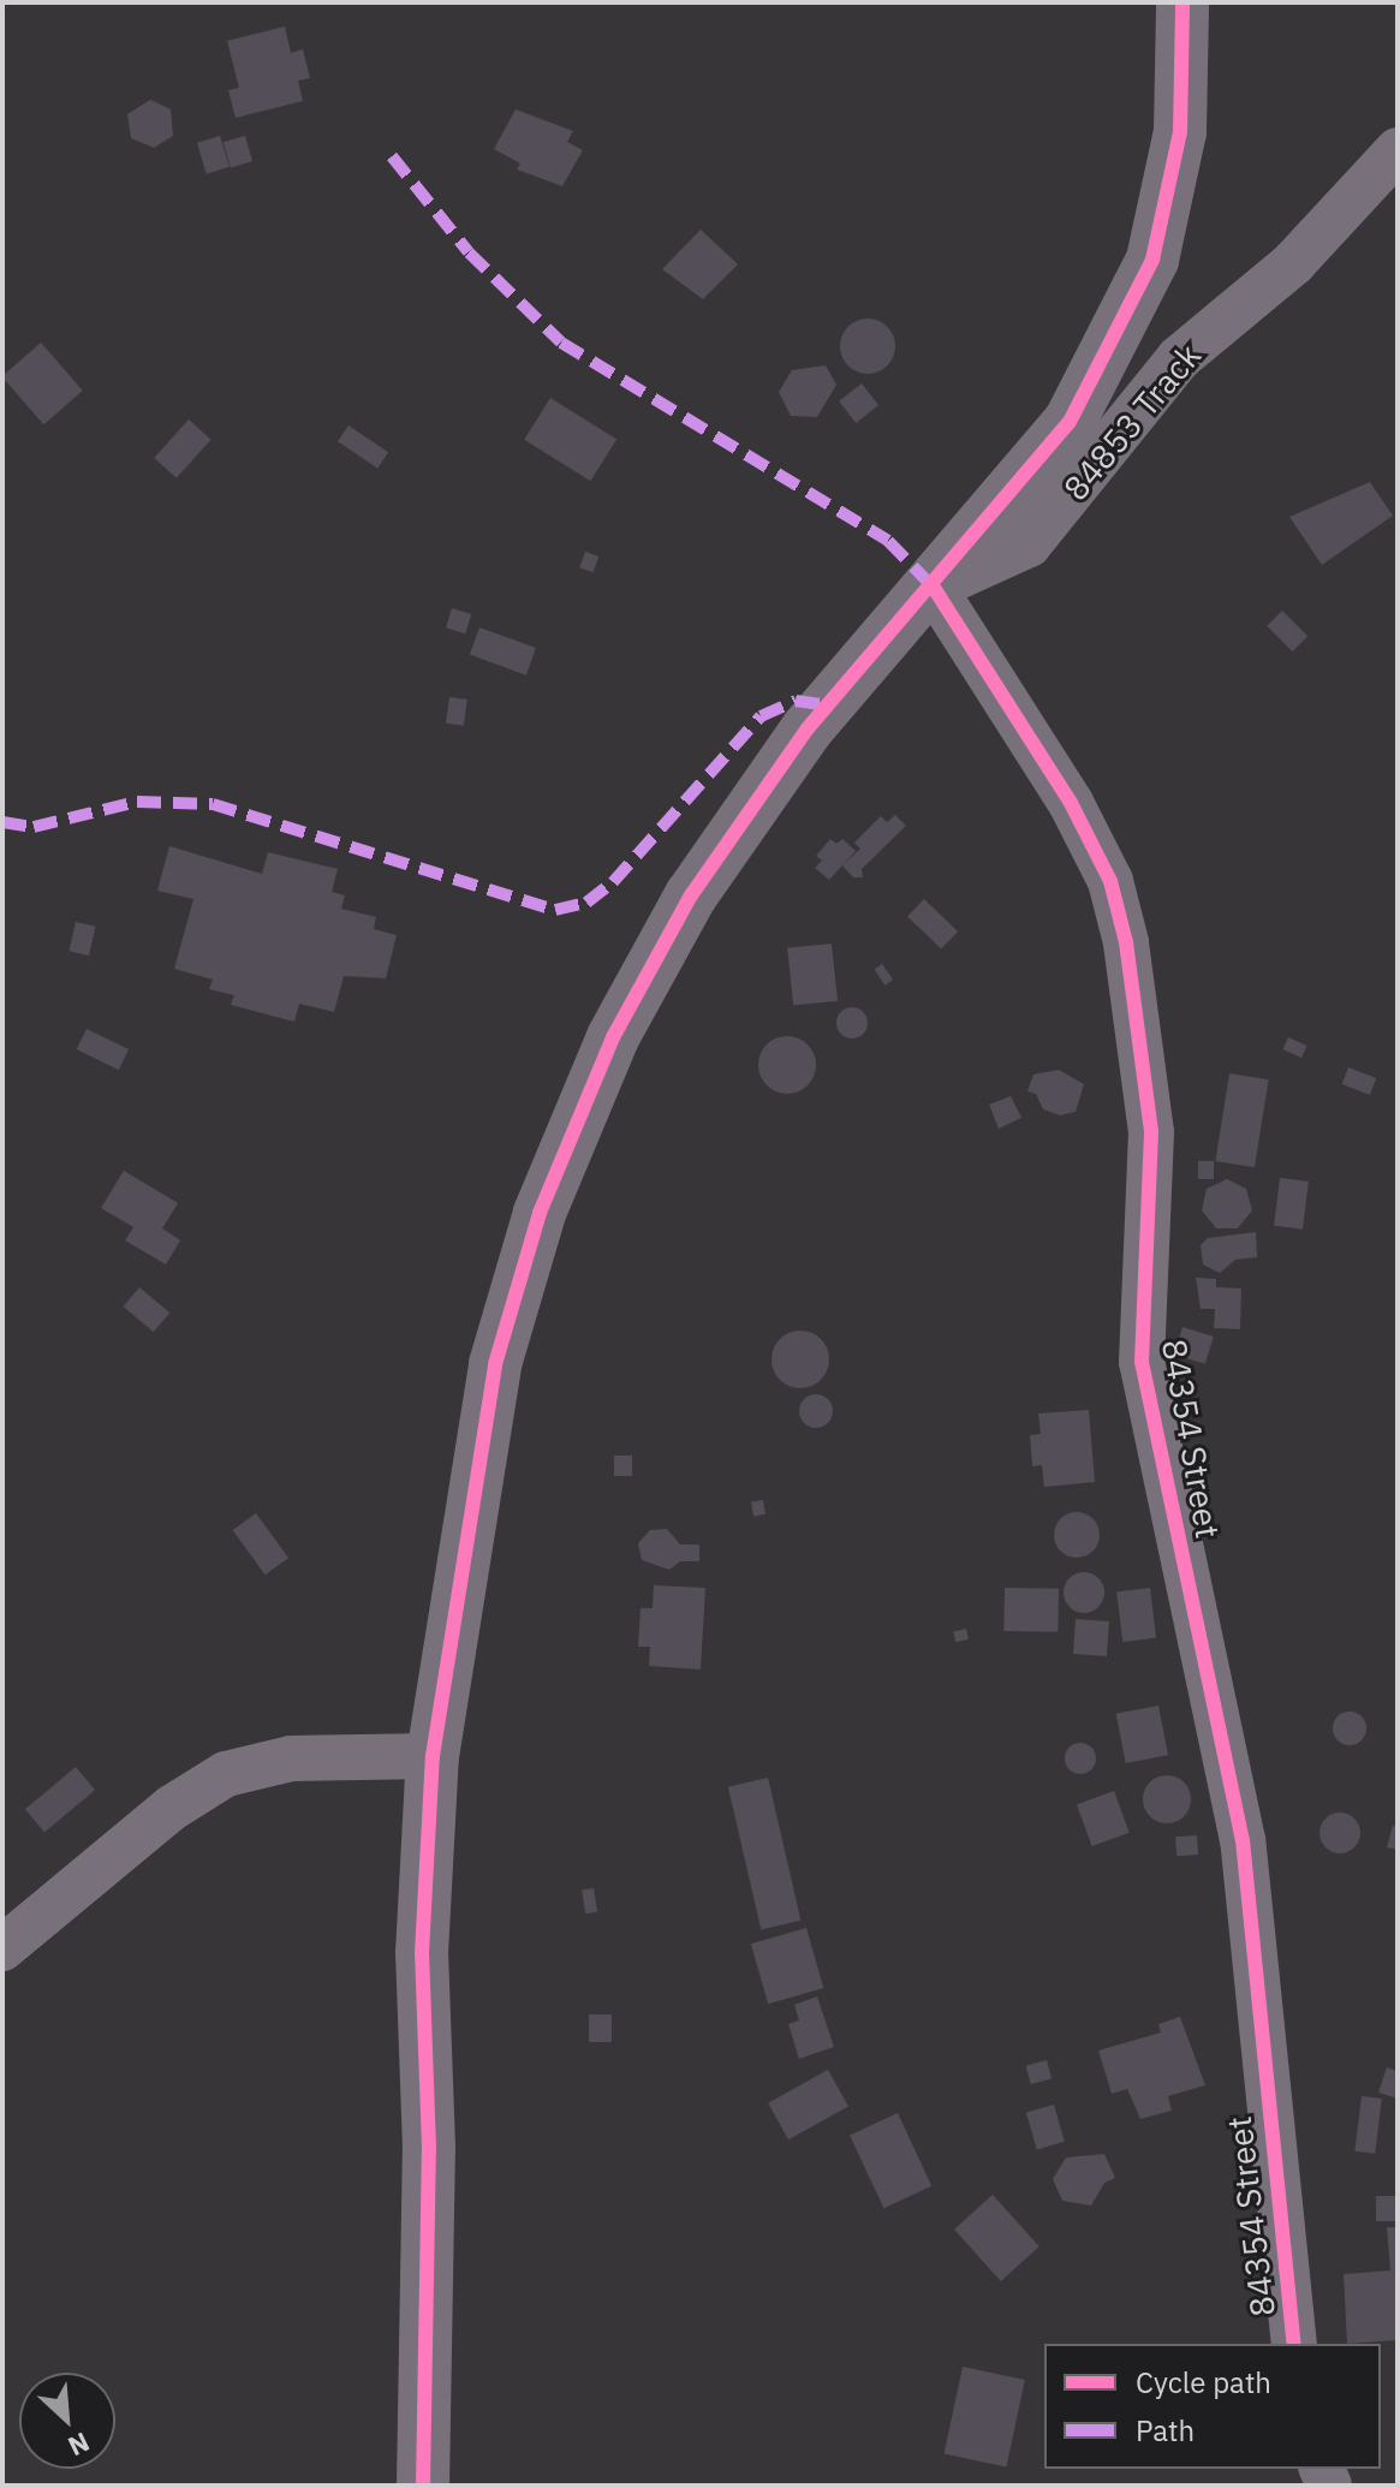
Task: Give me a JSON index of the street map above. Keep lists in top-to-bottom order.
{
  "streets": {
    "street": ["84853 Track", "84354 Street"]
  },
  "crossings": [
    ["84853 Track", "84354 Street"]
  ],
  "legend": ["Cycle path", "Path"],
  "north": "bottom right"
}
